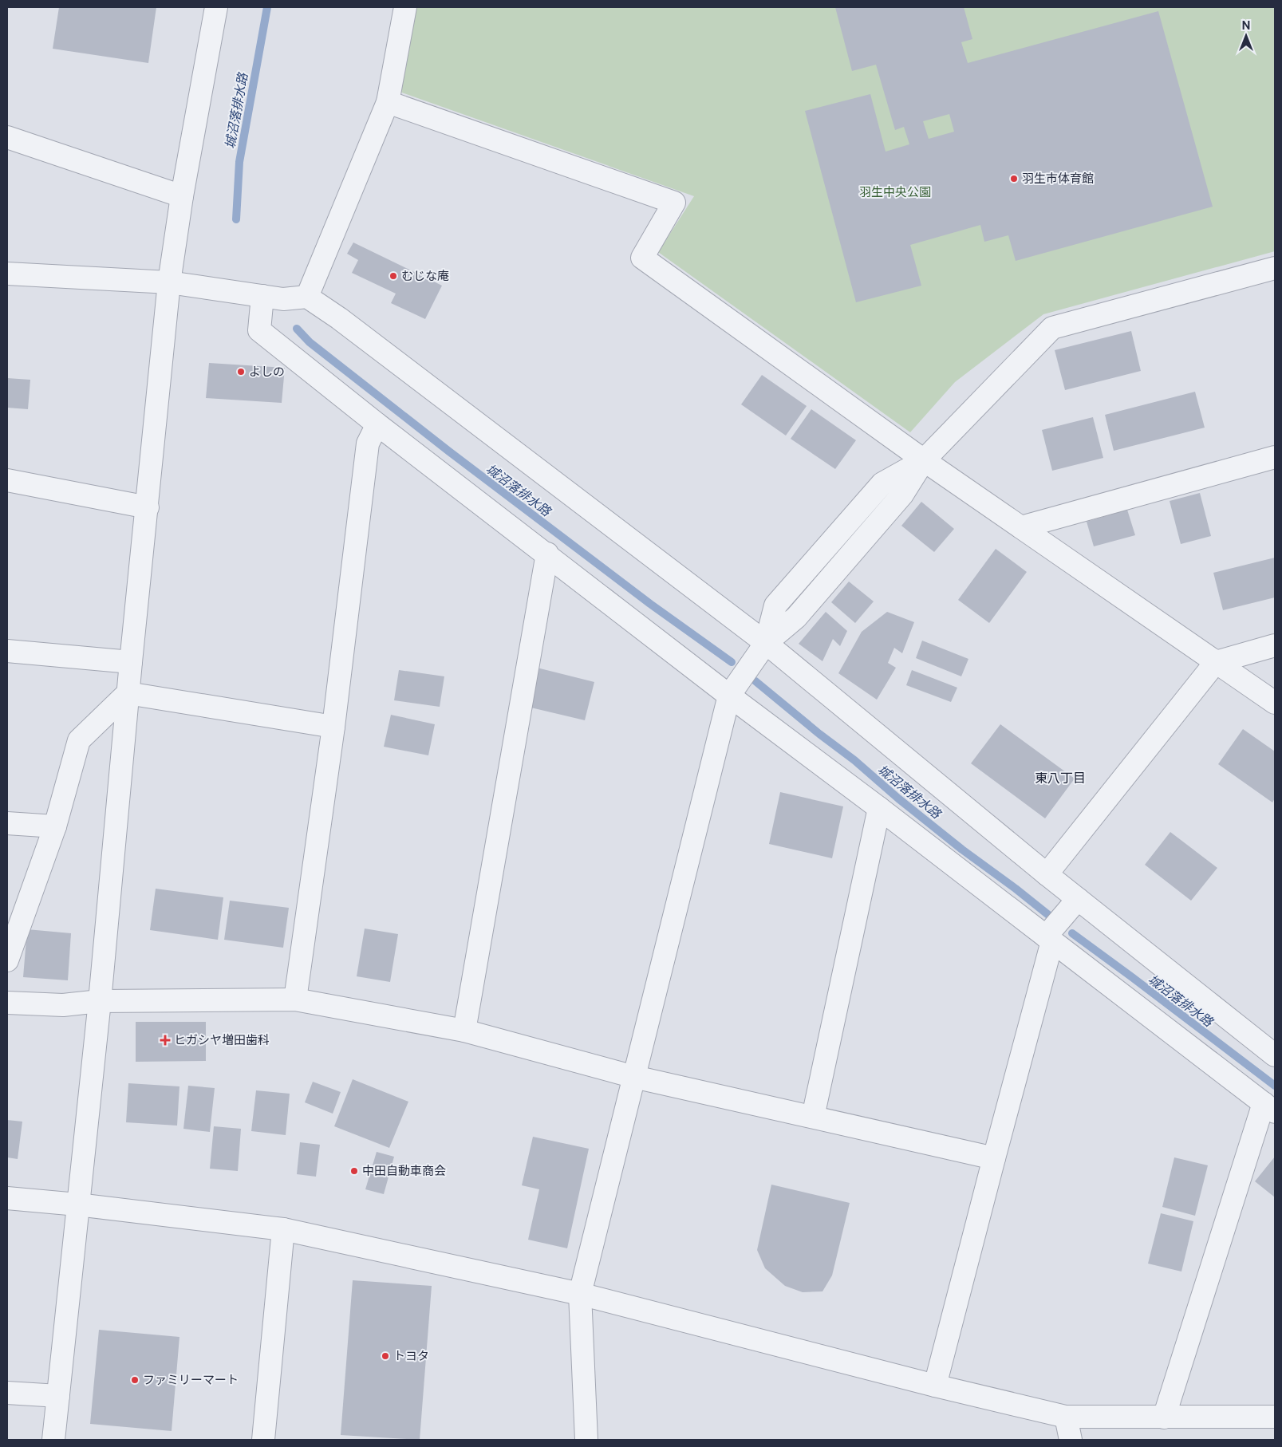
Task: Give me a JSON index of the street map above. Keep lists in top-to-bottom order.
{
  "districts": ["東八丁目"],
  "water": ["城沼落排水路"],
  "parks": ["羽生中央公園"],
  "places": {
    "other": [
      "羽生市体育館",
      "むじな庵",
      "よしの",
      "中田自動車商会",
      "トヨタ",
      "ファミリーマート"
    ],
    "health": ["ヒガシヤ増田歯科"]
  },
  "north": "top"
}
